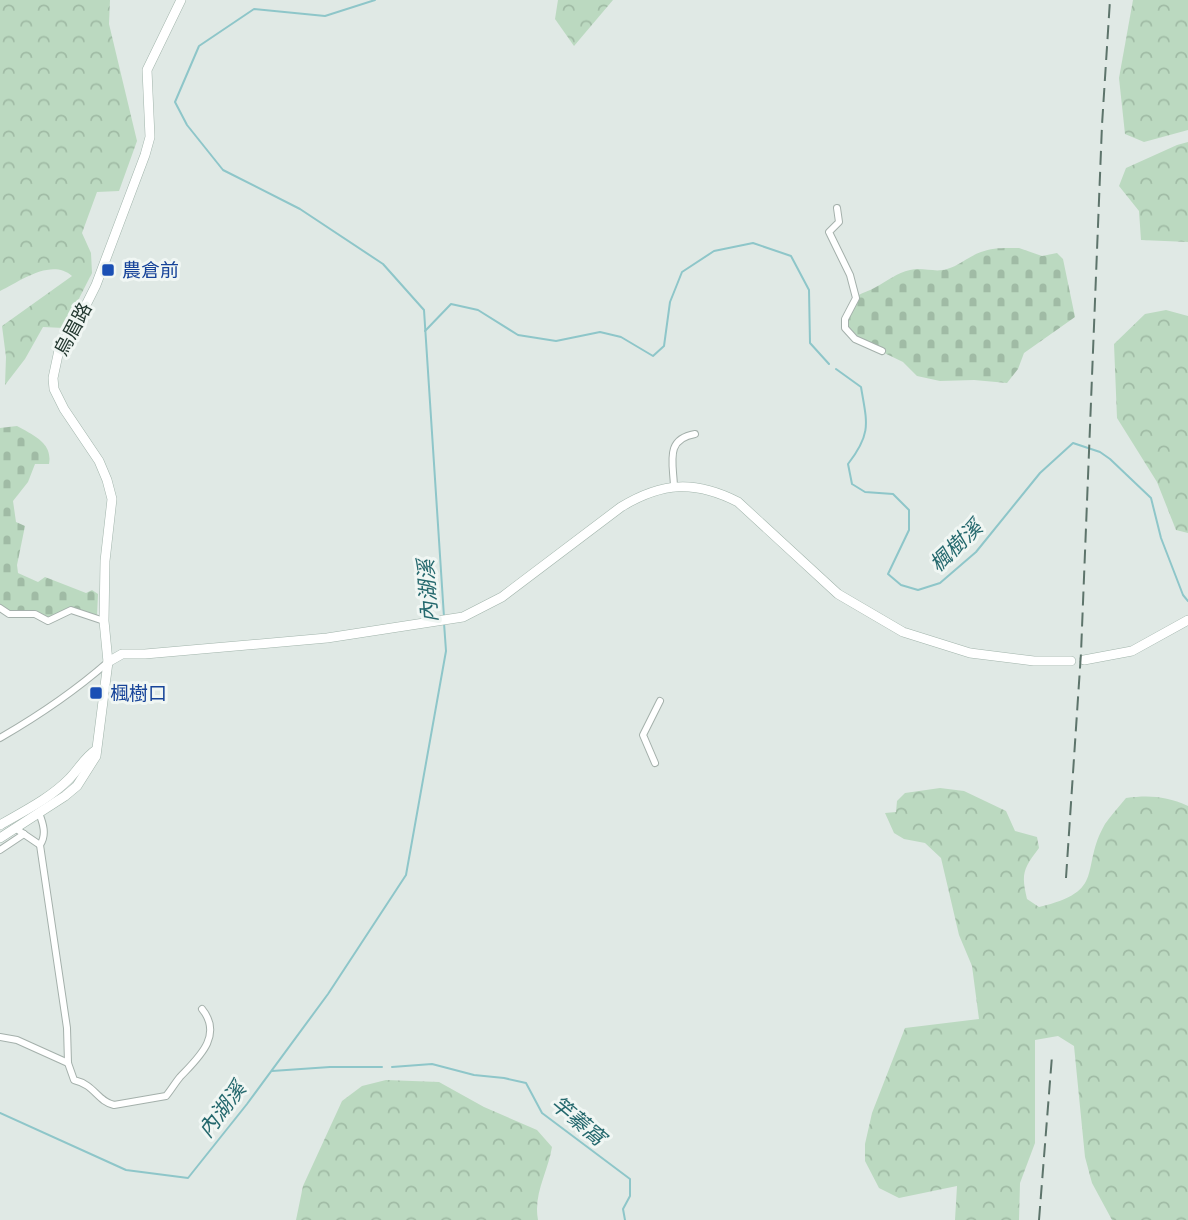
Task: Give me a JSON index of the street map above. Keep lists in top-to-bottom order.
{
  "streets": {
    "street": ["烏眉路"]
  },
  "water": ["楓樹溪", "內湖溪", "竿蓁窩"],
  "places": {
    "transit": ["農倉前", "楓樹口"]
  }
}
